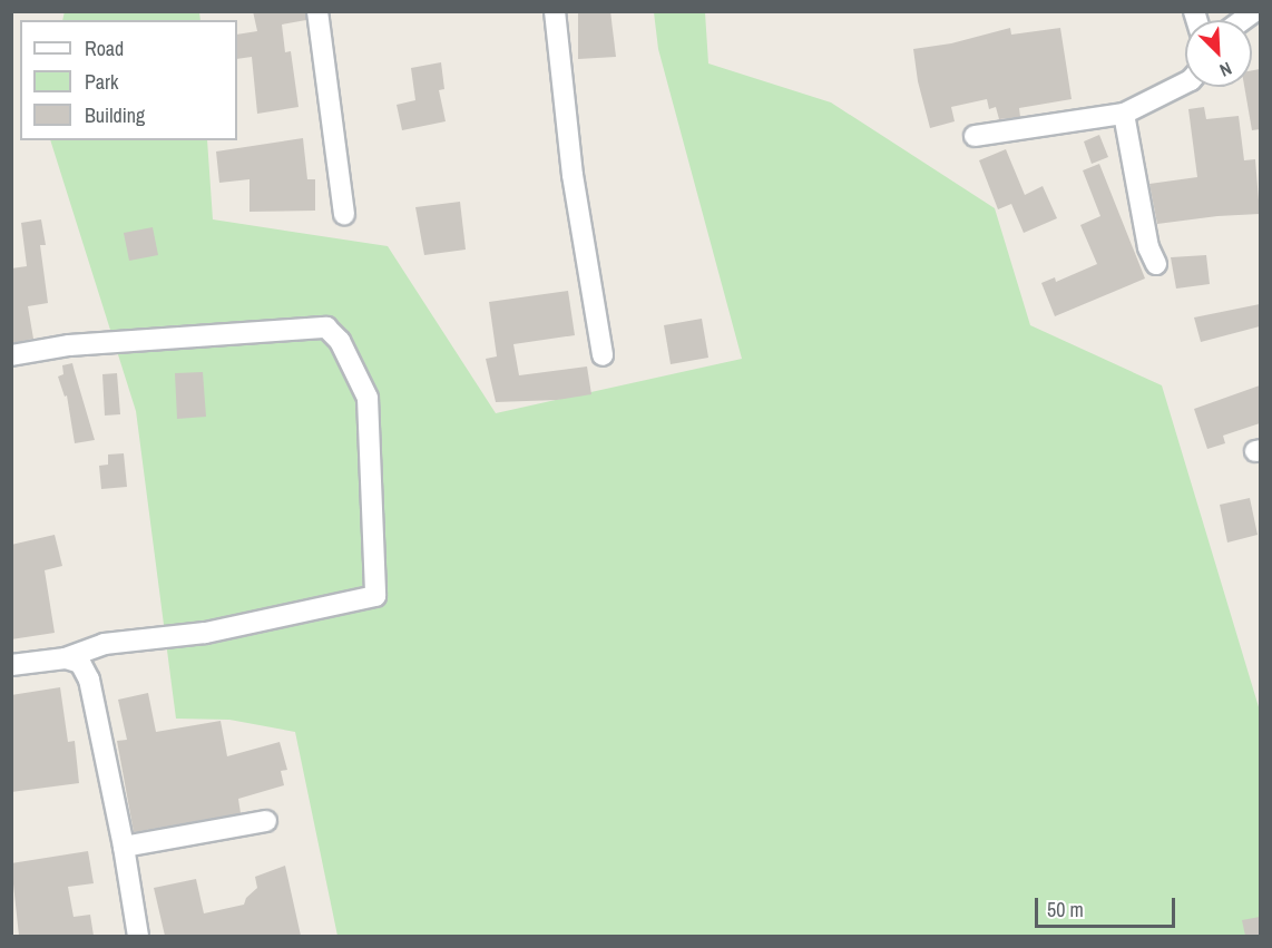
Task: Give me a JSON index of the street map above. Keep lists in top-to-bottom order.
{
  "legend": ["Road", "Park", "Building"],
  "scale_bar": "50 m",
  "north": "bottom right"
}
